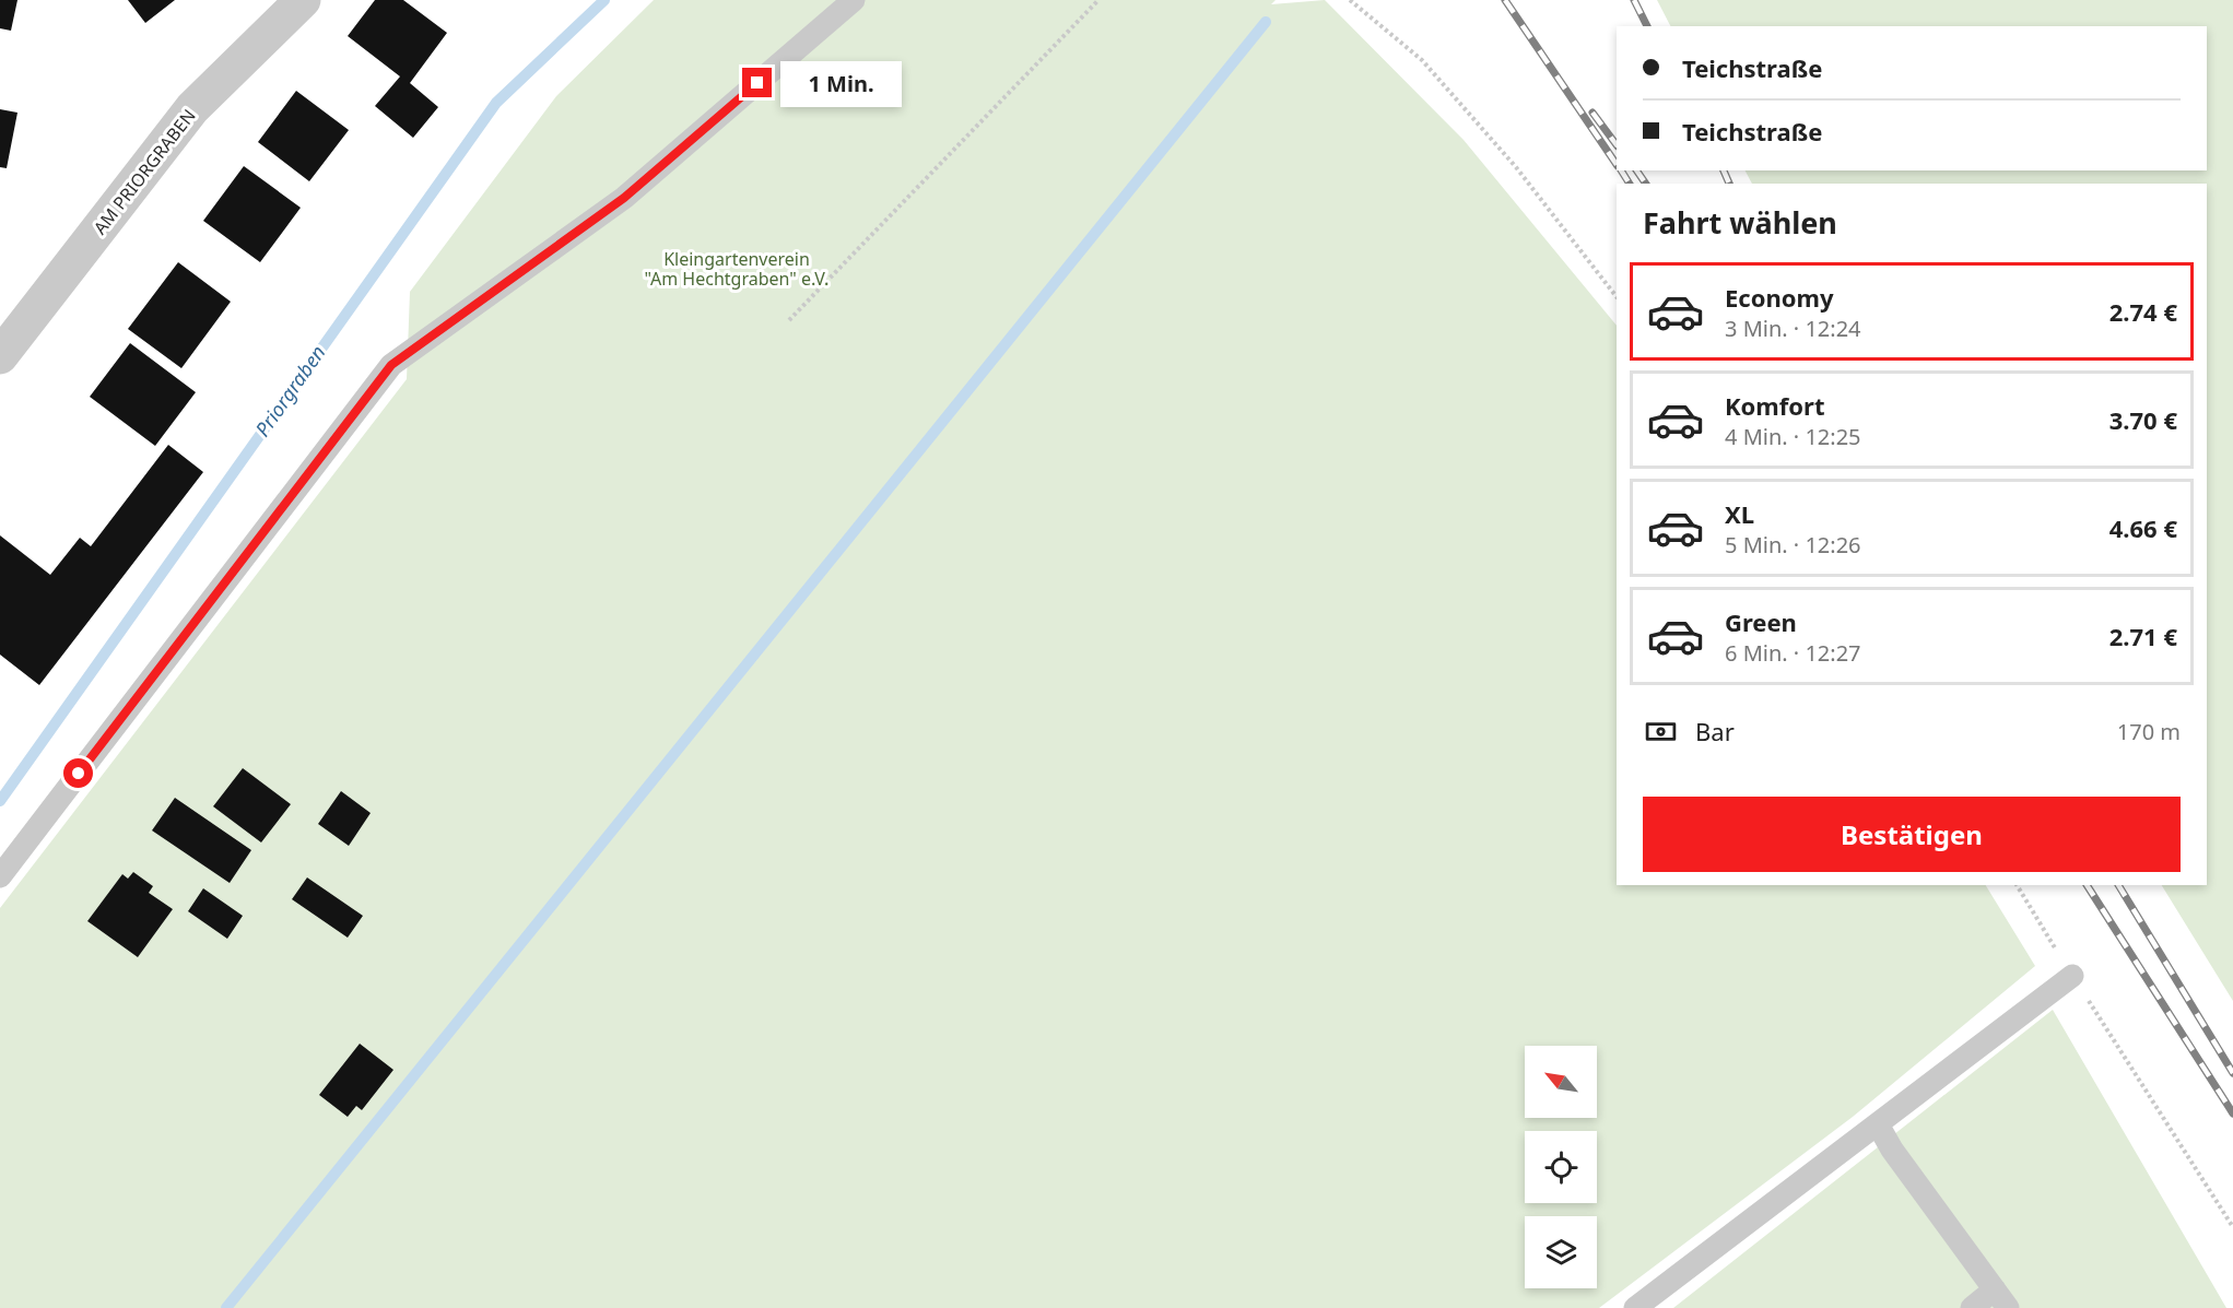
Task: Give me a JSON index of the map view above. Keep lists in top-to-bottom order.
{
  "streets": {
    "street": ["AM PRIORGRABEN"]
  },
  "water": ["Priorgraben"],
  "parks": ["Kleingartenverein \"Am Hechtgraben\" e.V."],
  "north": "top left",
  "page": {
    "banner": ["Teichstraße", "Teichstraße"],
    "bubble": "1 Min.",
    "heading": "Fahrt wählen",
    "list": [
      {
        "name": "Economy",
        "note": "3 Min. · 12:24",
        "value": "2.74 €"
      },
      {
        "name": "Komfort",
        "note": "4 Min. · 12:25",
        "value": "3.70 €"
      },
      {
        "name": "XL",
        "note": "5 Min. · 12:26",
        "value": "4.66 €"
      },
      {
        "name": "Green",
        "note": "6 Min. · 12:27",
        "value": "2.71 €"
      }
    ],
    "pay": ["Bar", "170 m"],
    "buttons": "Bestätigen"
  }
}
